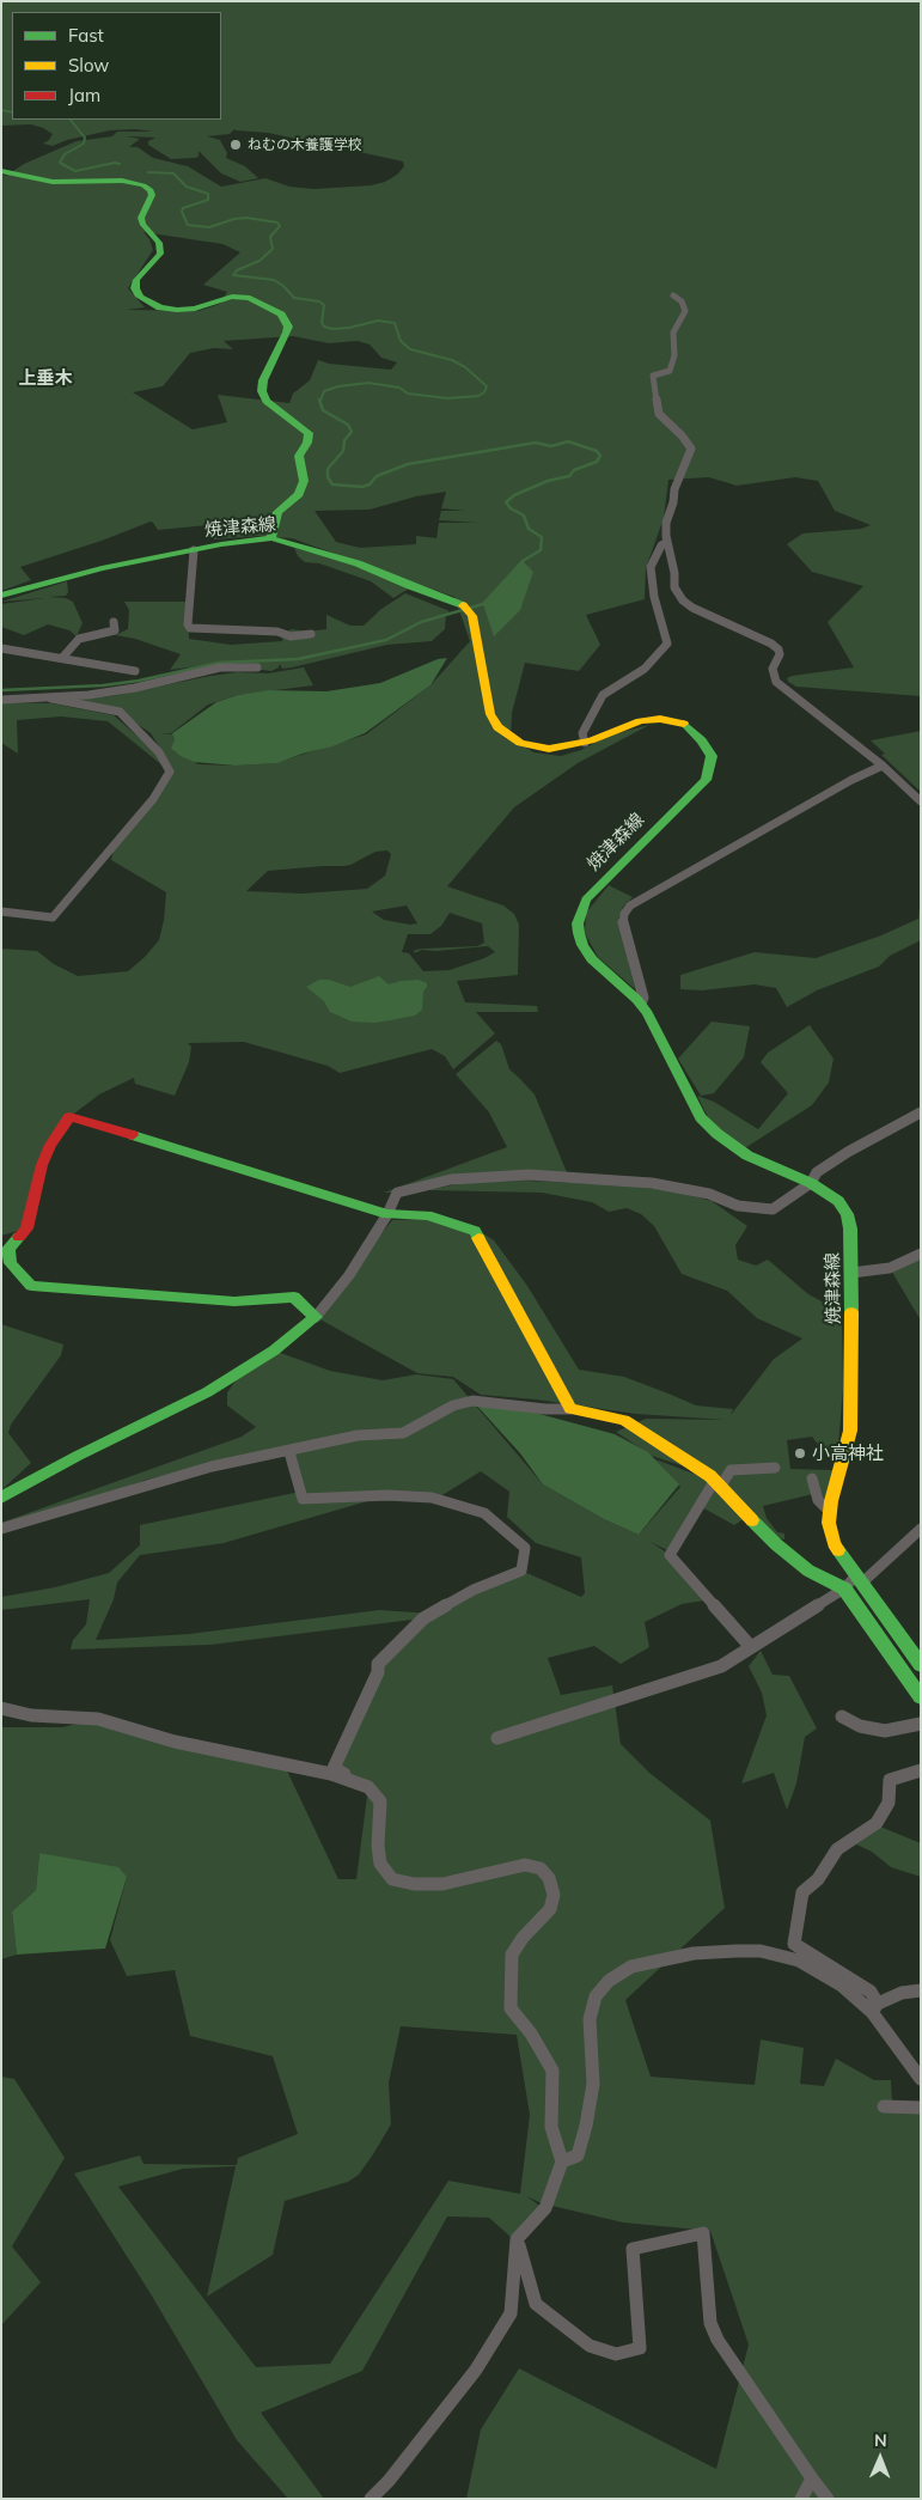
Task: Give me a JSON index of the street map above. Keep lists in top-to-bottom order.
{
  "streets": {
    "street": ["焼津森線"]
  },
  "districts": ["上垂木"],
  "places": ["ねむの木養護学校", "小高神社"],
  "legend": ["Fast", "Slow", "Jam"],
  "north": "top"
}
